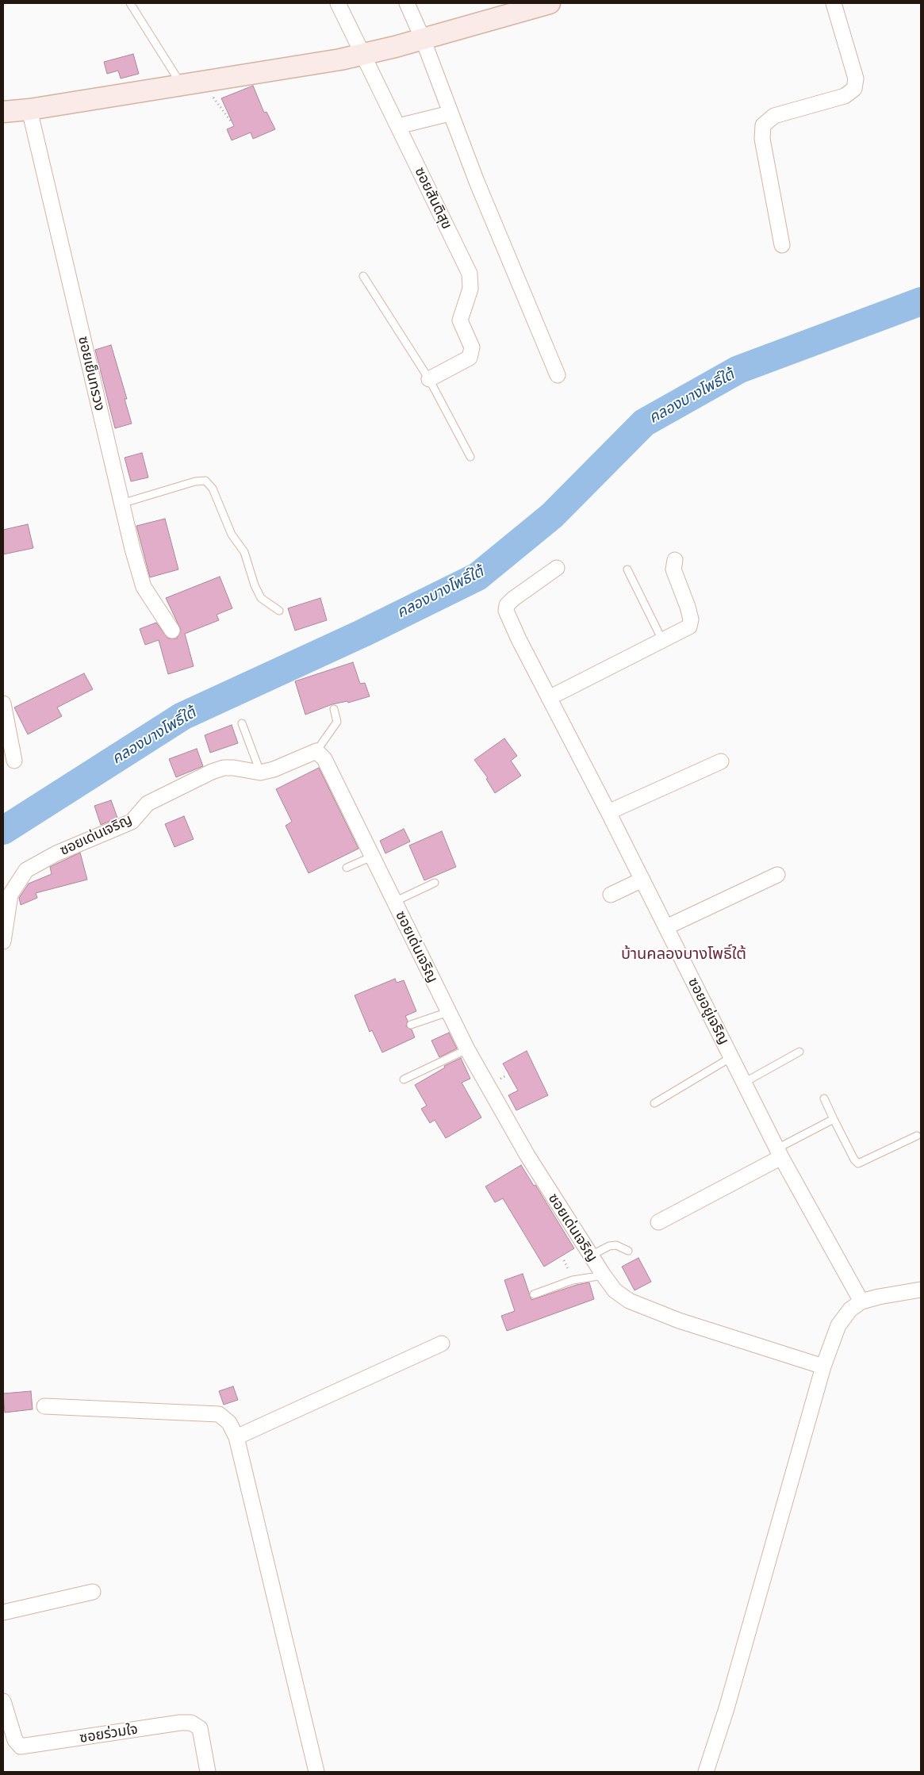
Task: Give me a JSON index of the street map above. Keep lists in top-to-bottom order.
{
  "streets": {
    "street": [
      "ซอยสันติสุข",
      "ซอยเย็นทรวง",
      "ซอยเด่นเจริญ",
      "ซอยอยู่เจริญ",
      "ซอยร่วมใจ"
    ]
  },
  "districts": ["บ้านคลองบางโพธิ์ใต้"],
  "water": ["คลองบางโพธิ์ใต้"]
}
